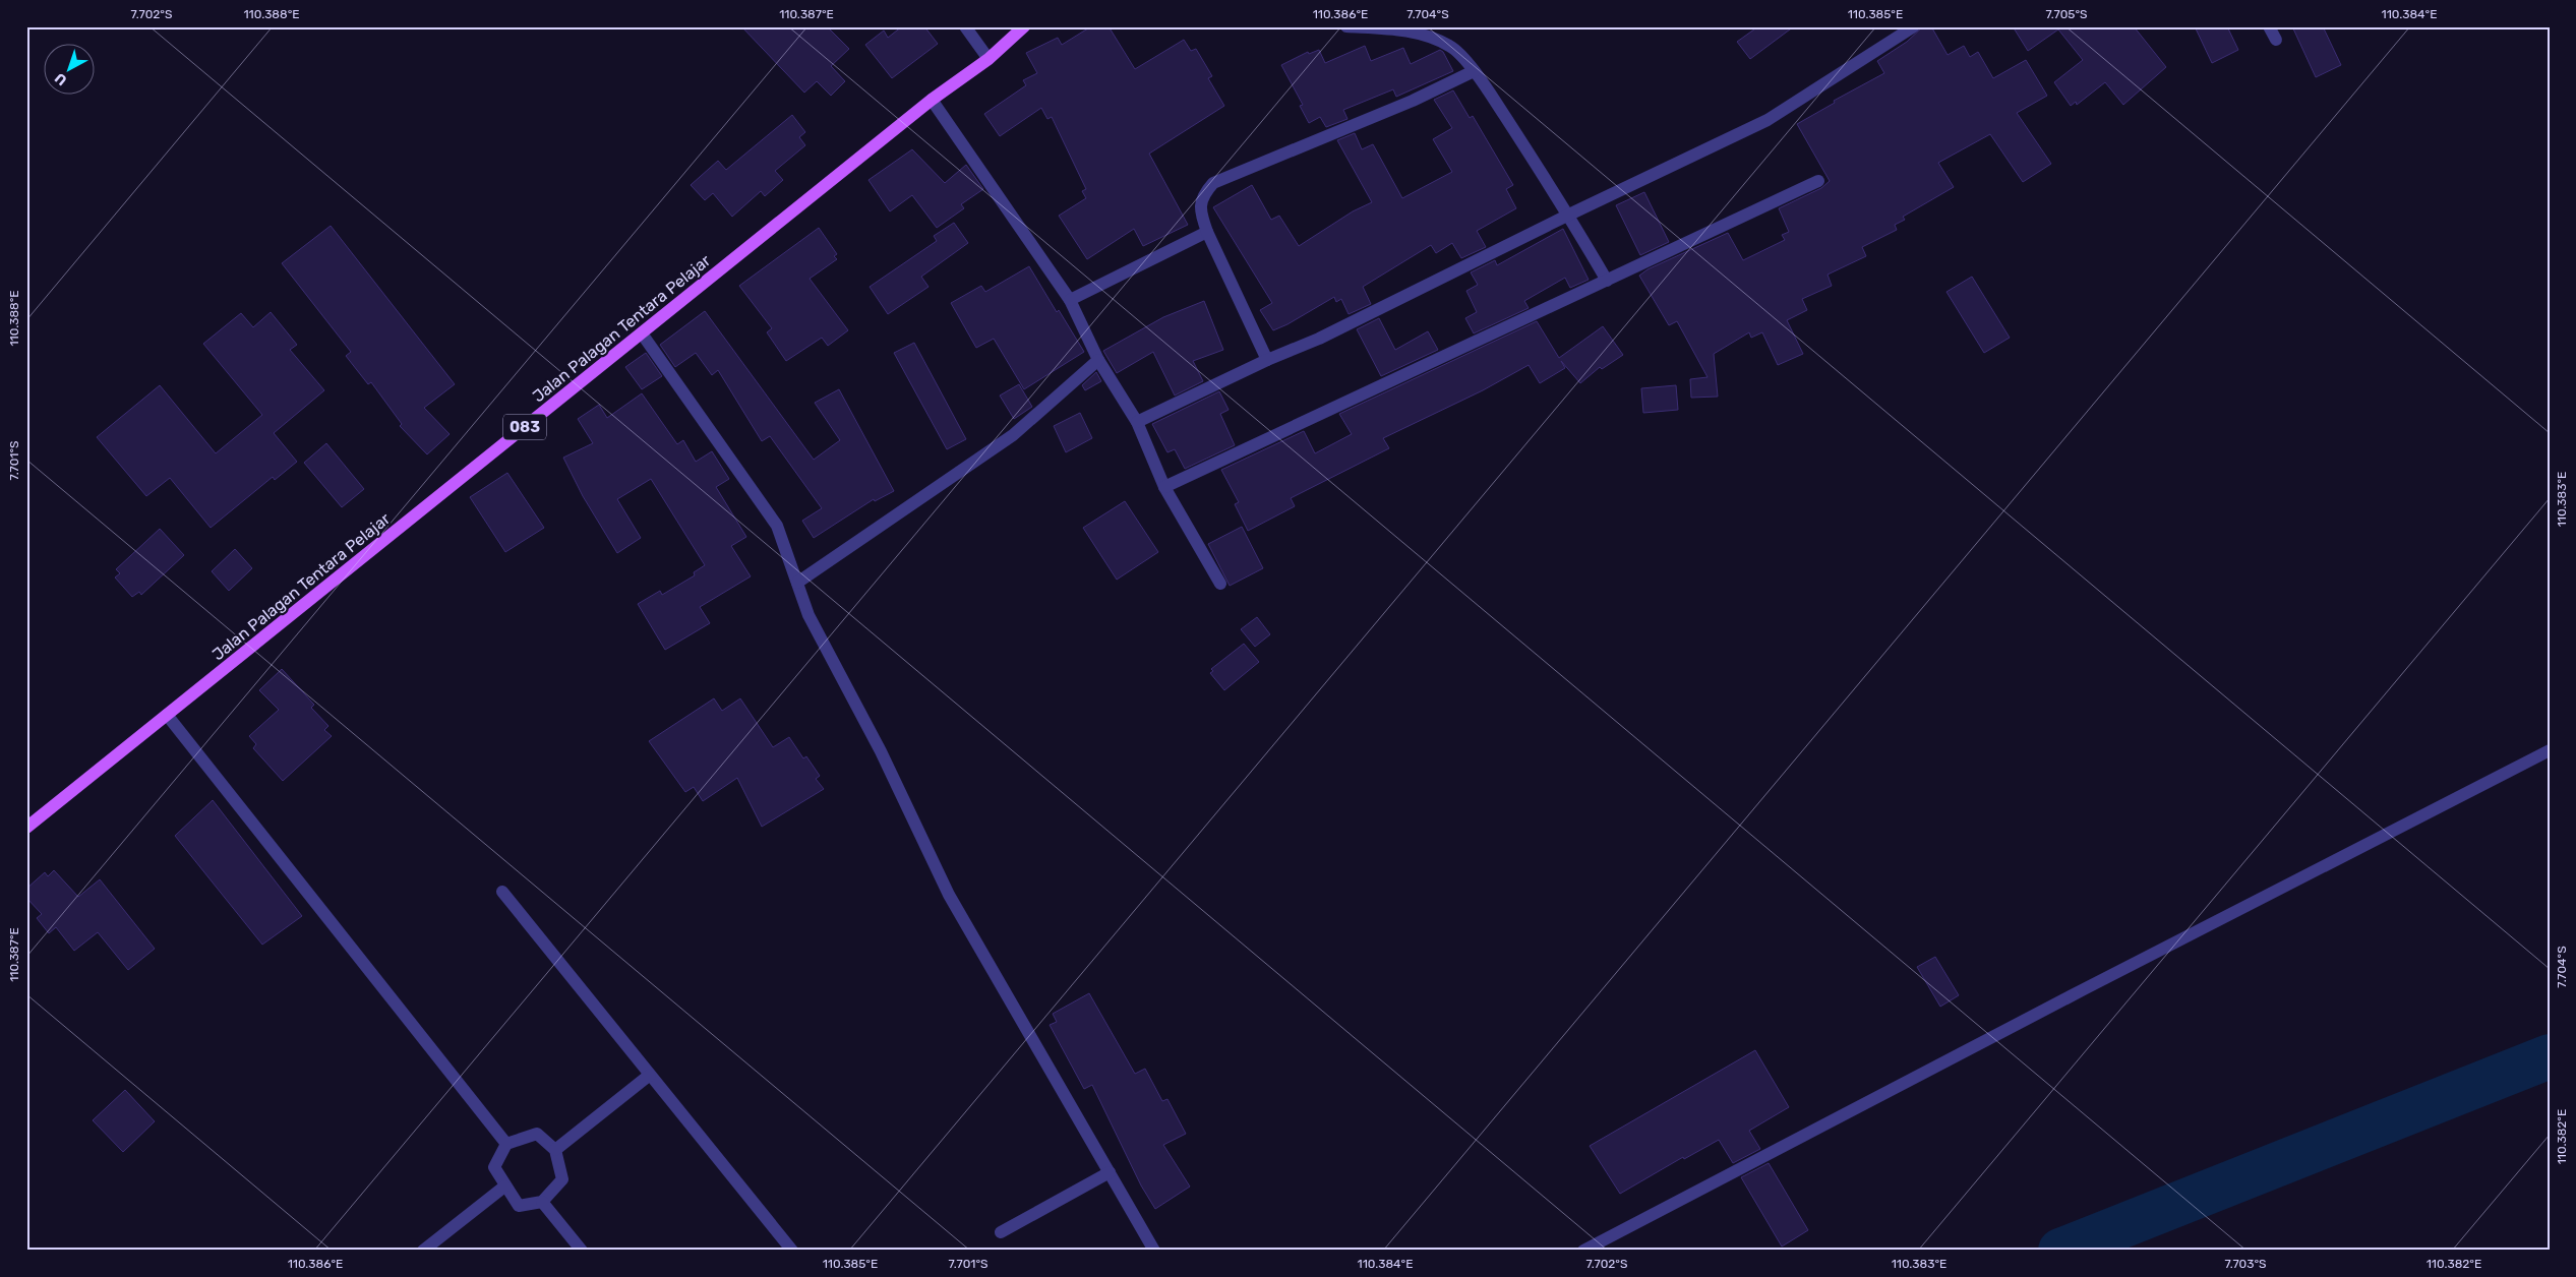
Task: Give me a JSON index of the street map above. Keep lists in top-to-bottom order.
{
  "streets": {
    "main road": ["Jalan Palagan Tentara Pelajar", "083"]
  },
  "north": "bottom left",
  "coordinates": [
    "7.702°S",
    "110.388°E",
    "110.387°E",
    "110.386°E",
    "7.704°S",
    "110.385°E",
    "7.705°S",
    "110.384°E",
    "7.701°S",
    "110.383°E",
    "110.382°E",
    "7.703°S"
  ]
}
